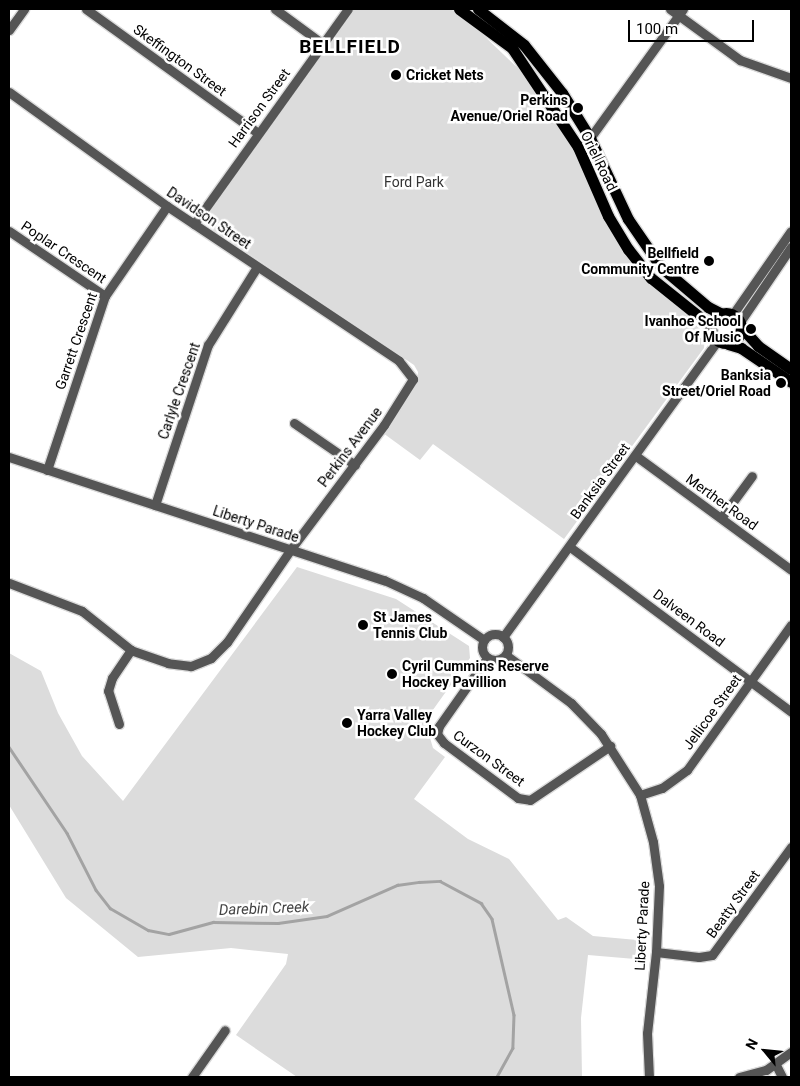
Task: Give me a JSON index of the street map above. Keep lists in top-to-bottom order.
{
  "streets": {
    "main road": ["Oriel Road"],
    "street": [
      "Skeffington Street",
      "Harrison Street",
      "Davidson Street",
      "Poplar Crescent",
      "Garrett Crescent",
      "Carlyle Crescent",
      "Perkins Avenue",
      "Banksia Street",
      "Merther Road",
      "Liberty Parade",
      "Dalveen Road",
      "Jellicoe Street",
      "Curzon Street",
      "Beatty Street"
    ]
  },
  "crossings": [
    ["Skeffington Street", "Harrison Street"],
    ["Harrison Street", "Davidson Street"],
    ["Davidson Street", "Garrett Crescent"],
    ["Davidson Street", "Carlyle Crescent"],
    ["Davidson Street", "Perkins Avenue"],
    ["Poplar Crescent", "Garrett Crescent"],
    ["Garrett Crescent", "Liberty Parade"],
    ["Carlyle Crescent", "Liberty Parade"],
    ["Perkins Avenue", "Liberty Parade"],
    ["Banksia Street", "Merther Road"],
    ["Banksia Street", "Liberty Parade"],
    ["Banksia Street", "Dalveen Road"],
    ["Banksia Street", "Curzon Street"],
    ["Liberty Parade", "Jellicoe Street"],
    ["Liberty Parade", "Curzon Street"],
    ["Liberty Parade", "Beatty Street"],
    ["Dalveen Road", "Jellicoe Street"]
  ],
  "districts": ["BELLFIELD"],
  "water": ["Darebin Creek"],
  "parks": ["Ford Park"],
  "places": [
    "Cricket Nets",
    "Perkins Avenue/Oriel Road",
    "Bellfield Community Centre",
    "Ivanhoe School Of Music",
    "Banksia Street/Oriel Road",
    "St James Tennis Club",
    "Cyril Cummins Reserve Hockey Pavillion",
    "Yarra Valley Hockey Club"
  ],
  "scale_bar": "100 m",
  "north": "top left"
}
